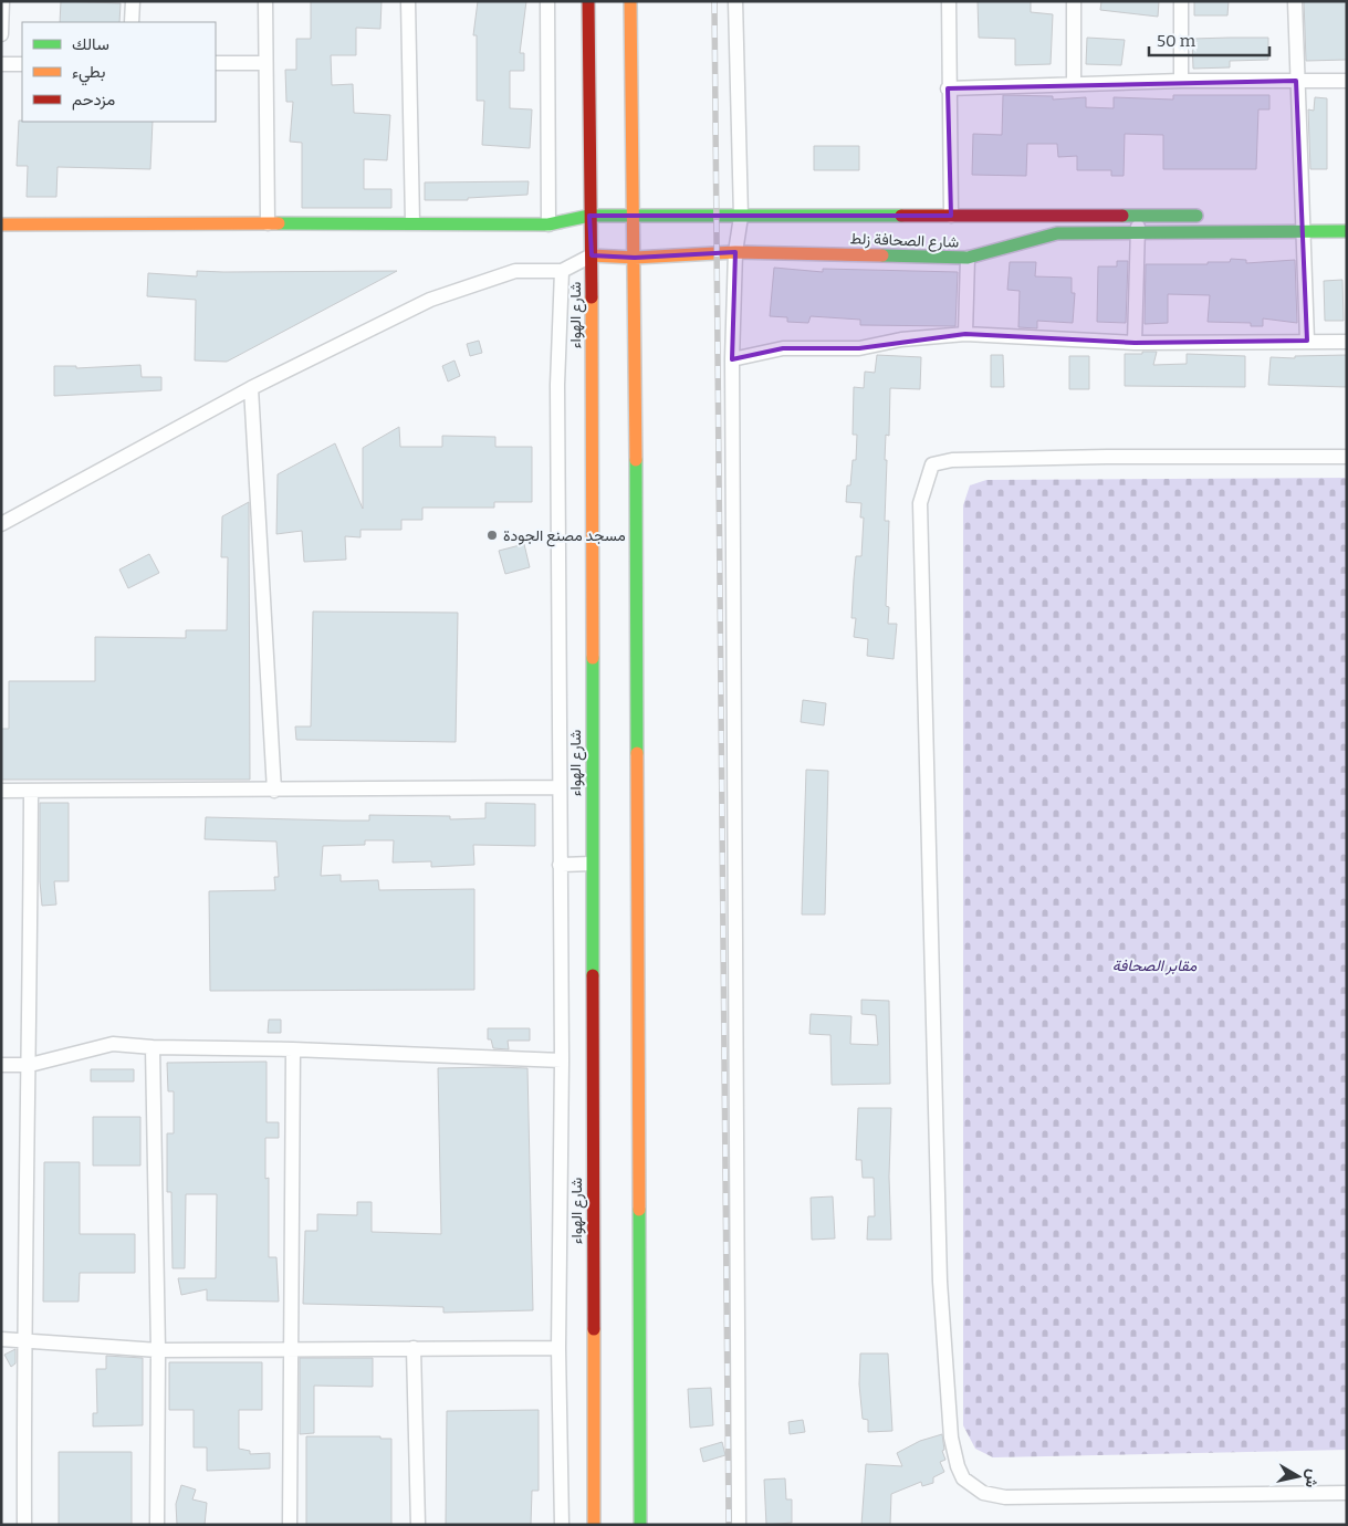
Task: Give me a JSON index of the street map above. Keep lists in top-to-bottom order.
{
  "streets": {
    "main road": ["شارع الصحافة زلط", "شارع الهواء"]
  },
  "crossings": [
    ["شارع الصحافة زلط", "شارع الهواء"]
  ],
  "parks": ["مقابر الصحافة"],
  "places": ["مسجد مصنع الجودة"],
  "legend": ["سالك", "بطيء", "مزدحم"],
  "scale_bar": "50 m",
  "north": "right"
}
